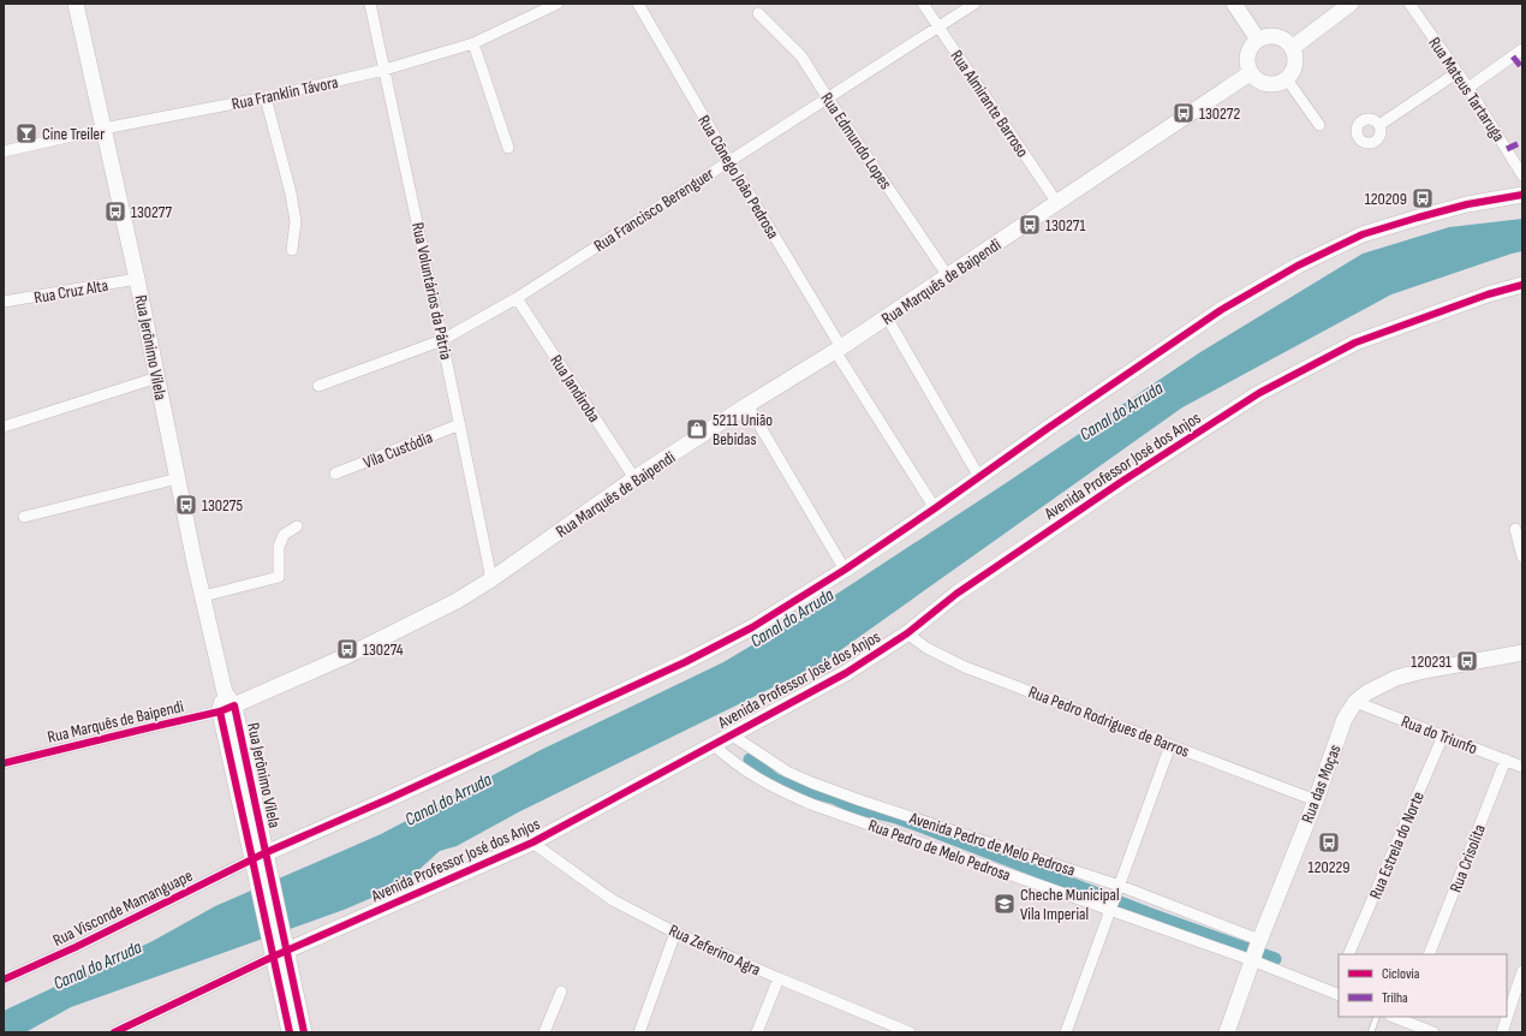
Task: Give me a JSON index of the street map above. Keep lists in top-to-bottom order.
{
  "streets": {
    "main road": [
      "Rua Marquês de Baipendi",
      "Rua Jerônimo Vilela",
      "Avenida Professor José dos Anjos",
      "Rua das Moças"
    ],
    "street": [
      "Rua Mateus Tartaruga",
      "Rua Franklin Távora",
      "Rua Almirante Barroso",
      "Rua Edmundo Lopes",
      "Rua Cônego João Pedrosa",
      "Rua Francisco Berenguer",
      "Rua Cruz Alta",
      "Rua Voluntários da Pátria",
      "Rua Jandiroba",
      "Vila Custódia",
      "Rua Pedro Rodrigues de Barros",
      "Rua do Triunfo",
      "Avenida Pedro de Melo Pedrosa",
      "Rua Estrela do Norte",
      "Rua Pedro de Melo Pedrosa",
      "Rua Crisolita",
      "Rua Visconde Mamanguape",
      "Rua Zeferino Agra"
    ]
  },
  "crossings": [
    ["Rua Franklin Távora", "Rua Voluntários da Pátria"],
    ["Rua Franklin Távora", "Rua Jerônimo Vilela"],
    ["Rua Almirante Barroso", "Rua Francisco Berenguer"],
    ["Rua Almirante Barroso", "Rua Marquês de Baipendi"],
    ["Rua Edmundo Lopes", "Rua Francisco Berenguer"],
    ["Rua Edmundo Lopes", "Rua Marquês de Baipendi"],
    ["Rua Cônego João Pedrosa", "Rua Francisco Berenguer"],
    ["Rua Cônego João Pedrosa", "Rua Marquês de Baipendi"],
    ["Rua Francisco Berenguer", "Rua Voluntários da Pátria"],
    ["Rua Francisco Berenguer", "Rua Jandiroba"],
    ["Rua Marquês de Baipendi", "Rua Voluntários da Pátria"],
    ["Rua Marquês de Baipendi", "Rua Jerônimo Vilela"],
    ["Rua Marquês de Baipendi", "Rua Jandiroba"],
    ["Rua Cruz Alta", "Rua Jerônimo Vilela"],
    ["Rua Voluntários da Pátria", "Vila Custódia"],
    ["Rua Jerônimo Vilela", "Rua Visconde Mamanguape"],
    ["Avenida Professor José dos Anjos", "Rua Pedro Rodrigues de Barros"],
    ["Avenida Professor José dos Anjos", "Avenida Pedro de Melo Pedrosa"],
    ["Avenida Professor José dos Anjos", "Rua Pedro de Melo Pedrosa"],
    ["Avenida Professor José dos Anjos", "Rua Zeferino Agra"],
    ["Rua Pedro Rodrigues de Barros", "Rua das Moças"],
    ["Rua do Triunfo", "Rua das Moças"],
    ["Rua do Triunfo", "Rua Estrela do Norte"],
    ["Rua do Triunfo", "Rua Crisolita"],
    ["Rua das Moças", "Avenida Pedro de Melo Pedrosa"],
    ["Rua das Moças", "Rua Pedro de Melo Pedrosa"],
    ["Avenida Pedro de Melo Pedrosa", "Rua Pedro de Melo Pedrosa"]
  ],
  "water": ["Canal do Arruda"],
  "places": {
    "bus stop": [
      "130272",
      "120209",
      "130277",
      "130271",
      "130275",
      "130274",
      "120231",
      "120229"
    ],
    "bar": ["Cine Treiler"],
    "shop": ["5211 União Bebidas"],
    "school or university": ["Cheche Municipal Vila Imperial"]
  },
  "legend": ["Ciclovia", "Trilha"]
}
